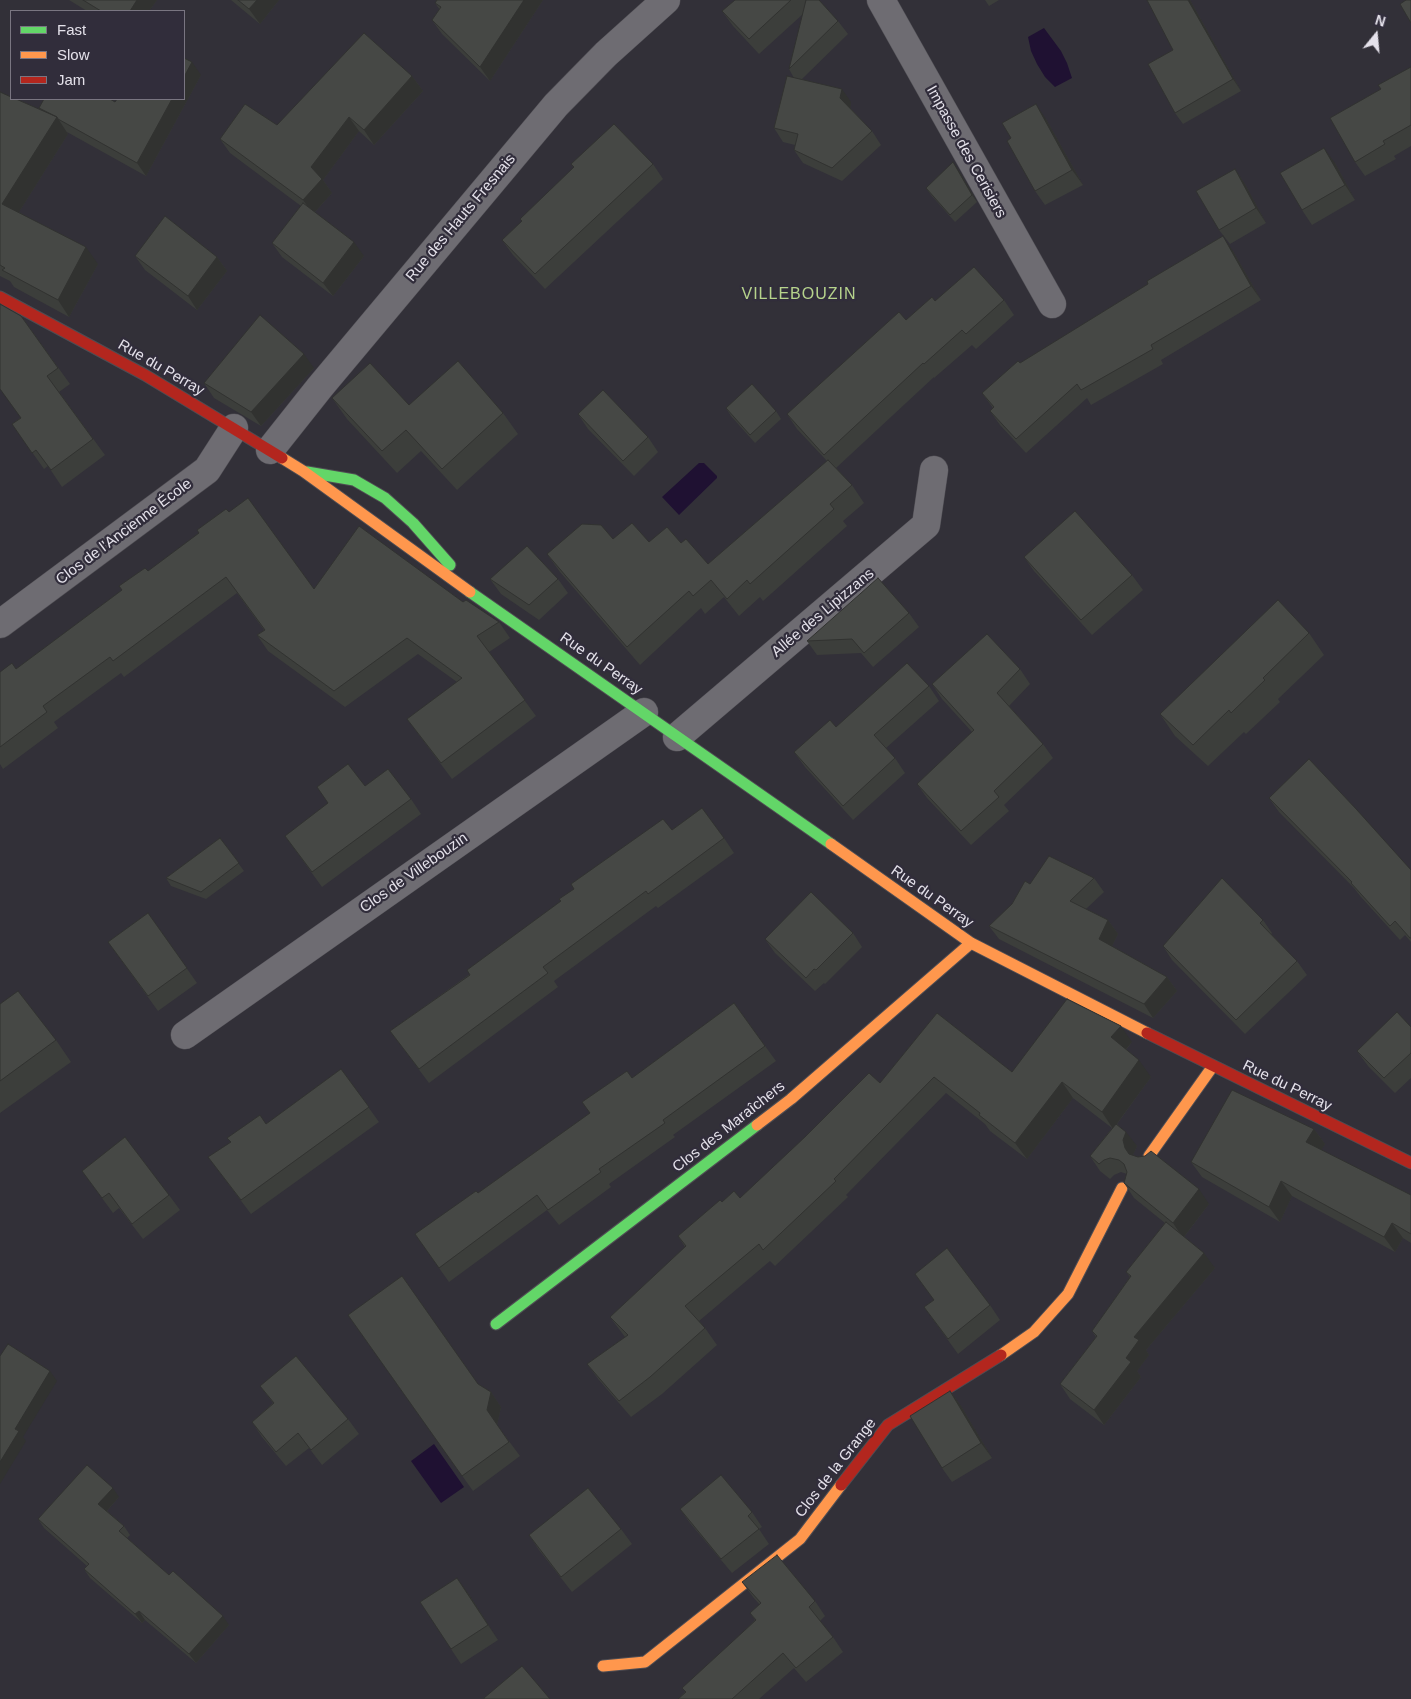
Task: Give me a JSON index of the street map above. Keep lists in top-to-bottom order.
{
  "streets": {
    "street": [
      "Impasse des Cerisiers",
      "Rue des Hauts Fresnais",
      "Rue du Perray",
      "Clos de l'Ancienne École",
      "Allée des Lipizzans",
      "Clos de Villebouzin",
      "Clos des Maraîchers",
      "Clos de la Grange"
    ]
  },
  "crossings": [
    ["Rue des Hauts Fresnais", "Rue du Perray"],
    ["Rue du Perray", "Clos de l'Ancienne École"],
    ["Rue du Perray", "Allée des Lipizzans"],
    ["Rue du Perray", "Clos de Villebouzin"],
    ["Rue du Perray", "Clos des Maraîchers"]
  ],
  "districts": ["VILLEBOUZIN"],
  "legend": ["Fast", "Slow", "Jam"],
  "north": "top"
}
